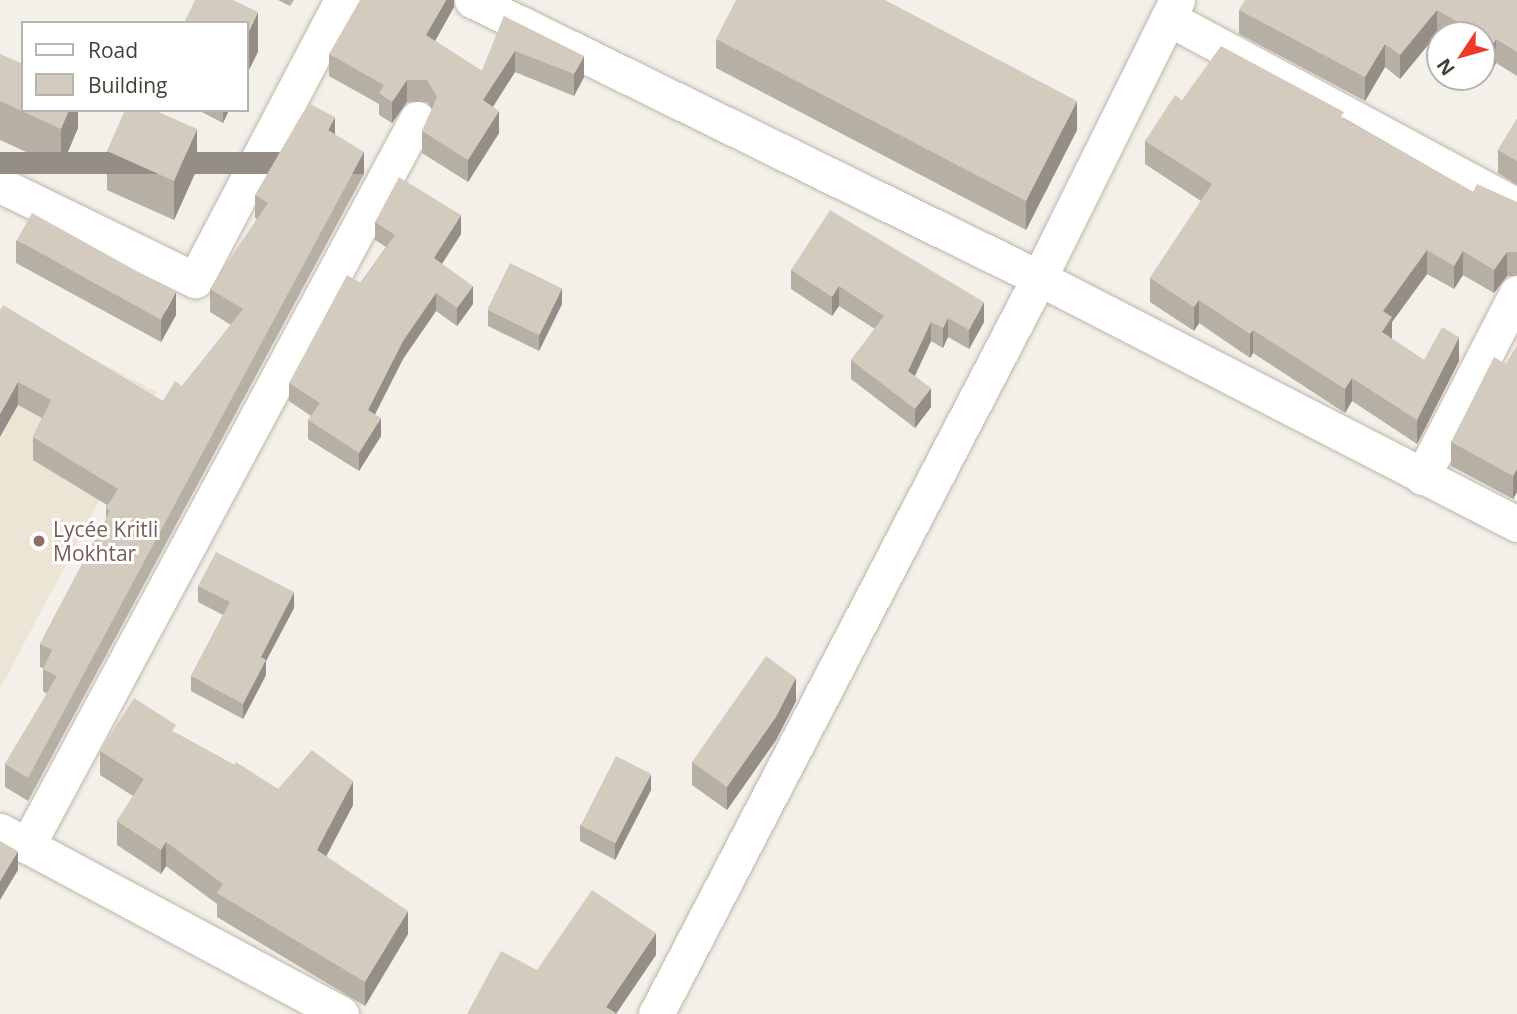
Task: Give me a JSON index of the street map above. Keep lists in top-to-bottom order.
{
  "places": ["Lycée Kritli Mokhtar"],
  "legend": ["Road", "Building"],
  "north": "bottom left"
}
